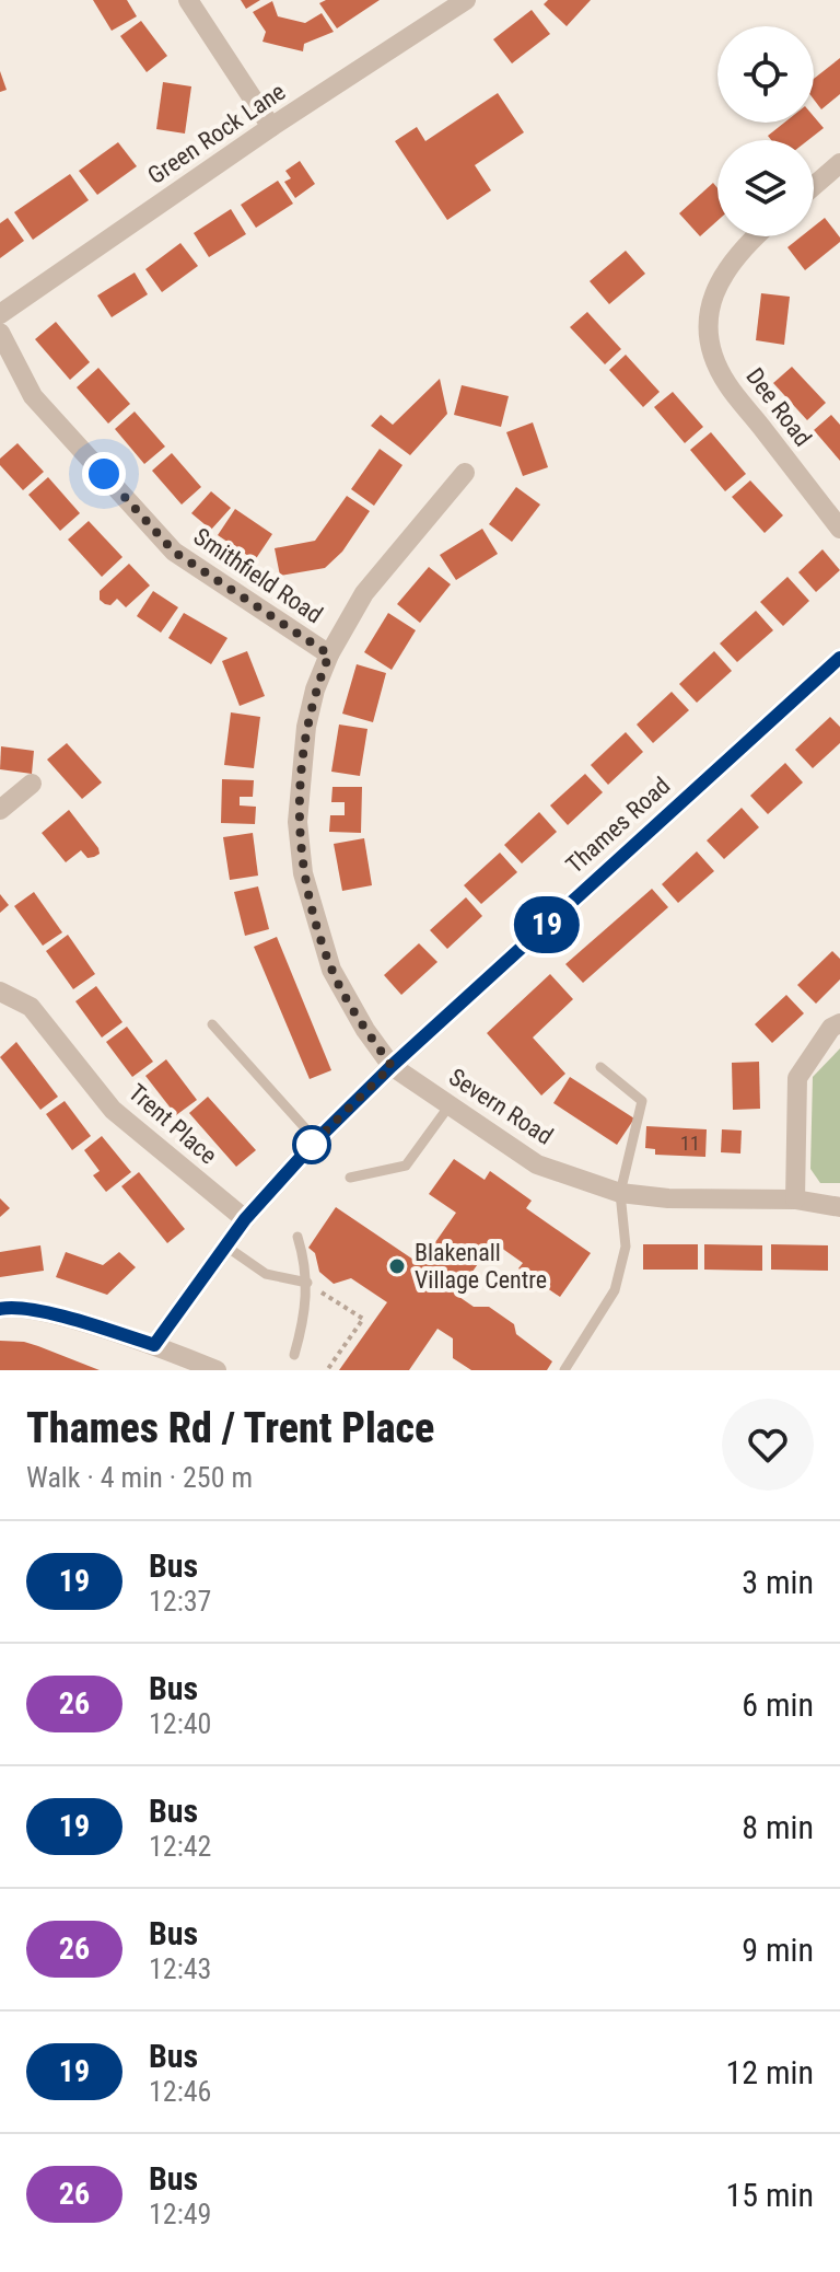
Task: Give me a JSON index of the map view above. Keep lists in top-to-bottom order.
{
  "streets": {
    "street": [
      "Green Rock Lane",
      "Dee Road",
      "Smithfield Road",
      "Thames Road",
      "Severn Road",
      "Trent Place"
    ]
  },
  "crossings": [
    ["Smithfield Road", "Thames Road"],
    ["Smithfield Road", "Severn Road"],
    ["Thames Road", "Severn Road"],
    ["Thames Road", "Trent Place"]
  ],
  "places": ["Blakenall Village Centre"],
  "lines": ["bus line 19"],
  "house_numbers": ["11"],
  "page": {
    "on_map": "19",
    "heading": ["Thames Rd / Trent Place", "Walk · 4 min · 250 m"],
    "list": [
      {
        "mark": "19",
        "name": "Bus",
        "note": "12:37",
        "value": "3 min"
      },
      {
        "mark": "26",
        "name": "Bus",
        "note": "12:40",
        "value": "6 min"
      },
      {
        "mark": "19",
        "name": "Bus",
        "note": "12:42",
        "value": "8 min"
      },
      {
        "mark": "26",
        "name": "Bus",
        "note": "12:43",
        "value": "9 min"
      },
      {
        "mark": "19",
        "name": "Bus",
        "note": "12:46",
        "value": "12 min"
      },
      {
        "mark": "26",
        "name": "Bus",
        "note": "12:49",
        "value": "15 min"
      }
    ]
  }
}
